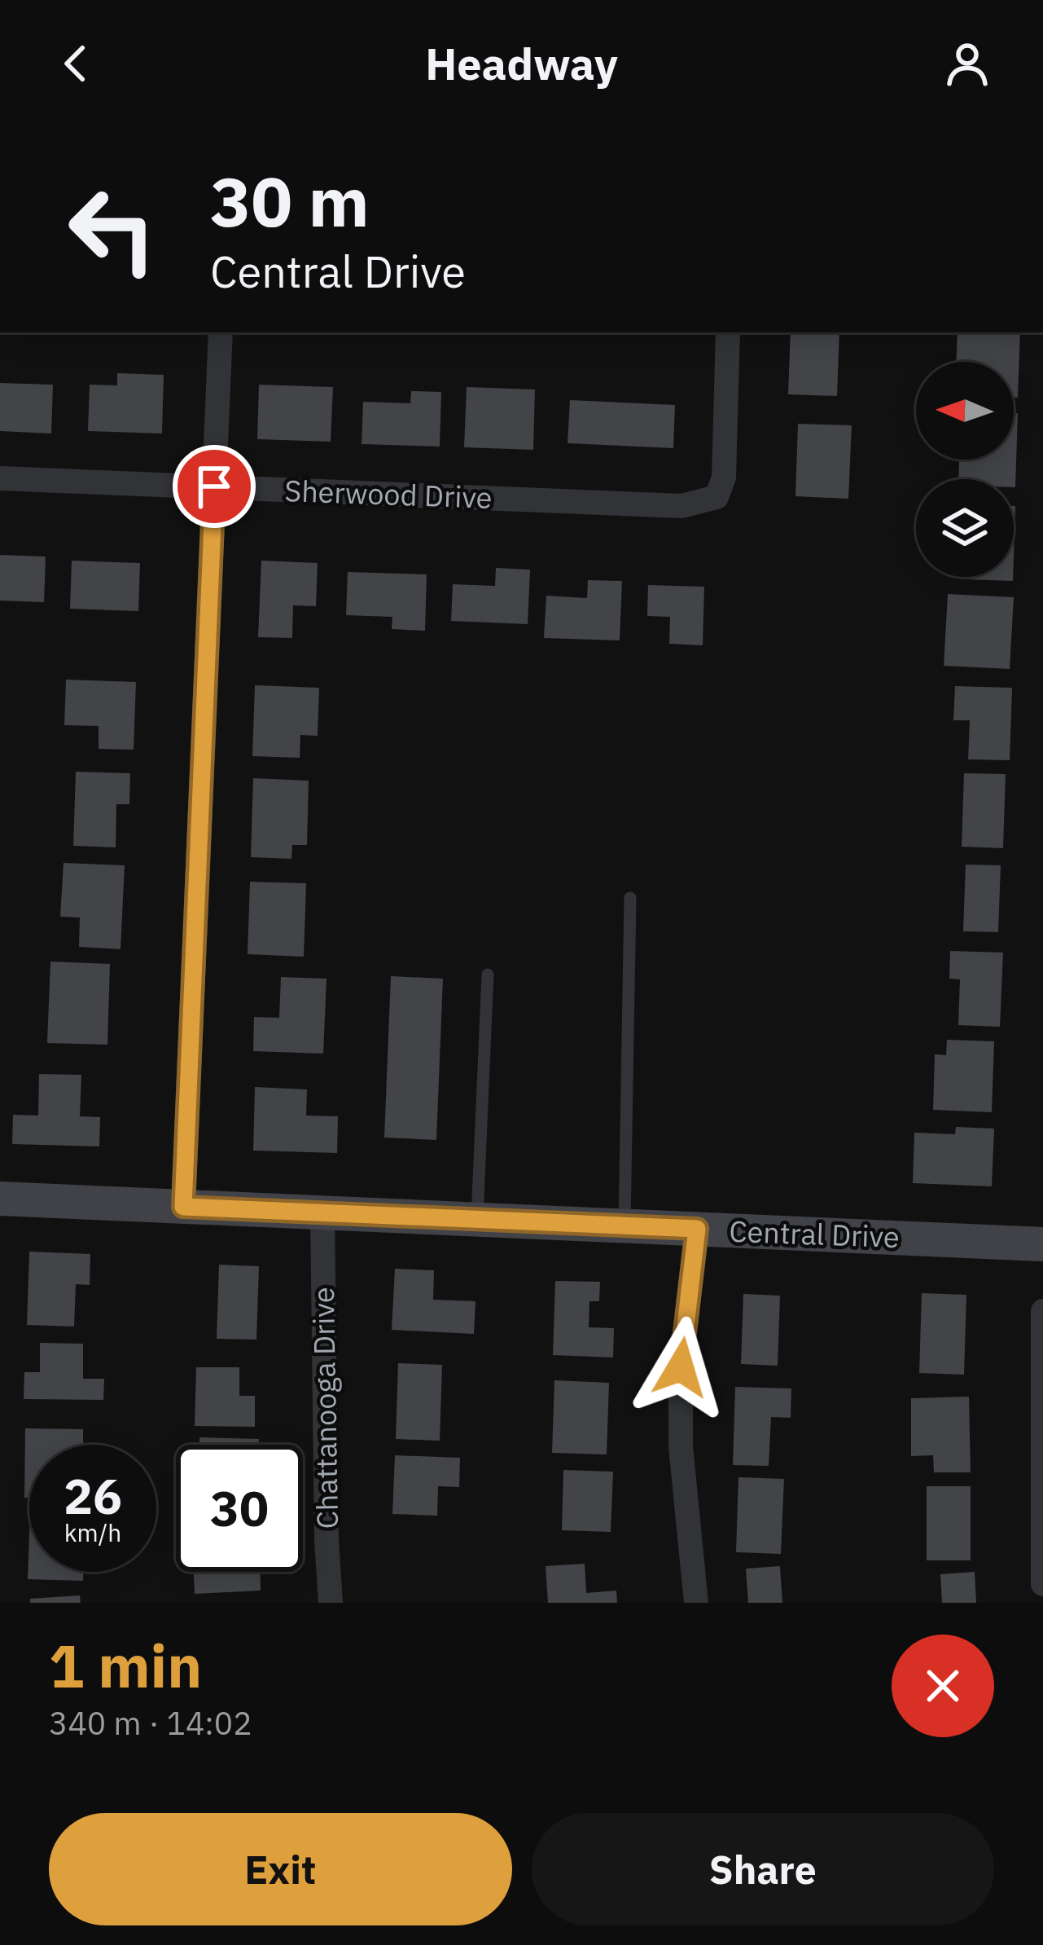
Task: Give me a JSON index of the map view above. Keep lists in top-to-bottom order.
{
  "streets": {
    "main road": ["Central Drive"],
    "street": ["Sherwood Drive", "Chattanooga Drive"]
  },
  "crossings": [
    ["Central Drive", "Chattanooga Drive"]
  ],
  "north": "left",
  "page": {
    "header": "Headway",
    "turn": ["30 m", "Central Drive"],
    "speed": "26 km/h",
    "limit": "30",
    "heading": ["1 min", "340 m · 14:02"],
    "buttons": ["Exit", "Share"]
  }
}
